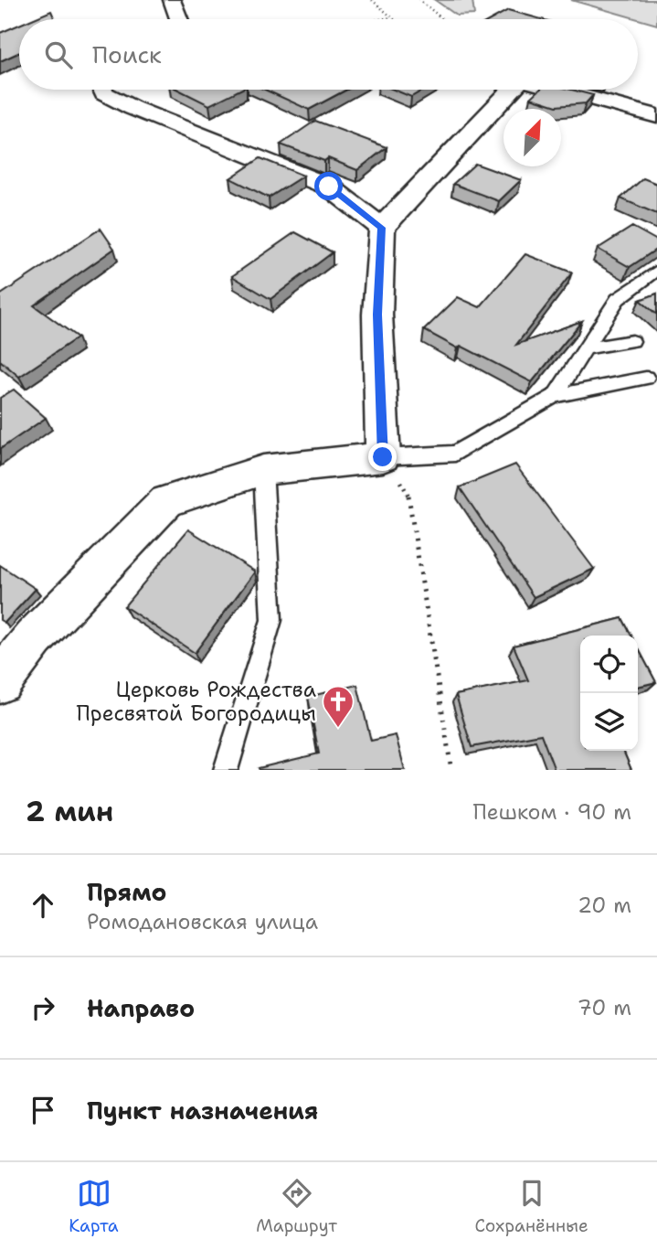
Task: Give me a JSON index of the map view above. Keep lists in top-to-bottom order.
{
  "places": {
    "church": ["Церковь Рождества Пресвятой Богородицы"]
  },
  "north": "top right",
  "page": {
    "search": "Поиск",
    "heading": ["2 мин", "Пешком · 90 m"],
    "list": [
      ["Прямо", "Ромодановская улица", "20 m"],
      ["Направо", "70 m"],
      "Пункт назначения"
    ],
    "nav": ["Карта", "Маршрут", "Сохранённые"]
  }
}
